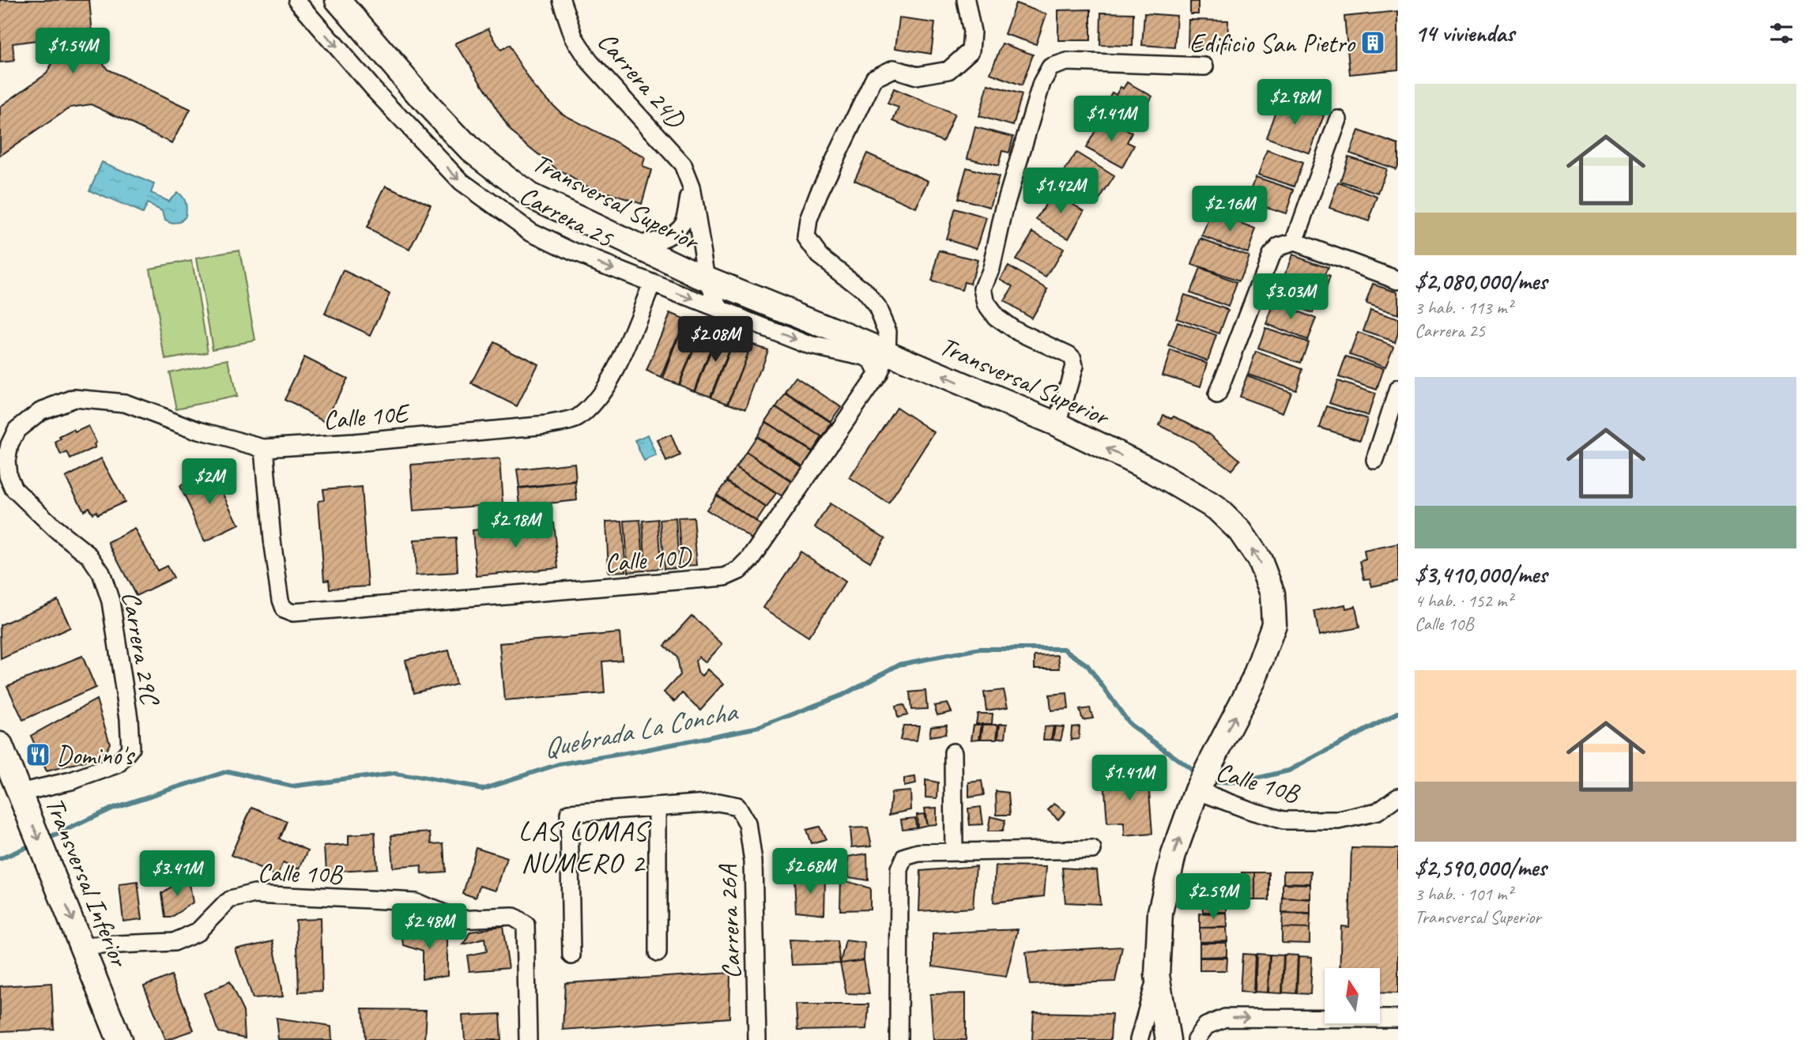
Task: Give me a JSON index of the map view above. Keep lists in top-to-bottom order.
{
  "streets": {
    "main road": ["Transversal Superior", "Transversal Inferior"],
    "street": [
      "Carrera 24D",
      "Carrera 25",
      "Calle 10E",
      "Calle 10D",
      "Carrera 29C",
      "Calle 10B",
      "Carrera 26A"
    ]
  },
  "crossings": [
    ["Carrera 24D", "Transversal Superior"],
    ["Carrera 24D", "Carrera 25"],
    ["Transversal Superior", "Calle 10D"],
    ["Transversal Superior", "Calle 10B"],
    ["Carrera 25", "Calle 10E"],
    ["Carrera 25", "Calle 10D"],
    ["Calle 10E", "Calle 10D"],
    ["Calle 10E", "Carrera 29C"],
    ["Carrera 29C", "Transversal Inferior"],
    ["Calle 10B", "Transversal Inferior"]
  ],
  "one_way": ["Carrera 25", "Transversal Inferior"],
  "districts": ["LAS LOMAS NUMERO 2"],
  "water": ["Quebrada La Concha"],
  "places": {
    "building": ["Edificio San Pietro"],
    "restaurant": ["Domino's"]
  },
  "north": "top",
  "page": {
    "heading": "14 viviendas",
    "price": [
      "$1.54M",
      "$2.98M",
      "$1.41M",
      "$1.42M",
      "$2.16M",
      "$3.03M",
      "$2.08M",
      "$2M",
      "$2.18M",
      "$1.41M",
      "$2.68M",
      "$3.41M",
      "$2.59M",
      "$2.48M"
    ],
    "list": [
      {
        "name": "$2,080,000/mes",
        "note": "3 hab. · 113 m² · Carrera 25"
      },
      {
        "name": "$3,410,000/mes",
        "note": "4 hab. · 152 m² · Calle 10B"
      },
      {
        "name": "$2,590,000/mes",
        "note": "3 hab. · 101 m² · Transversal Superior"
      }
    ]
  }
}
